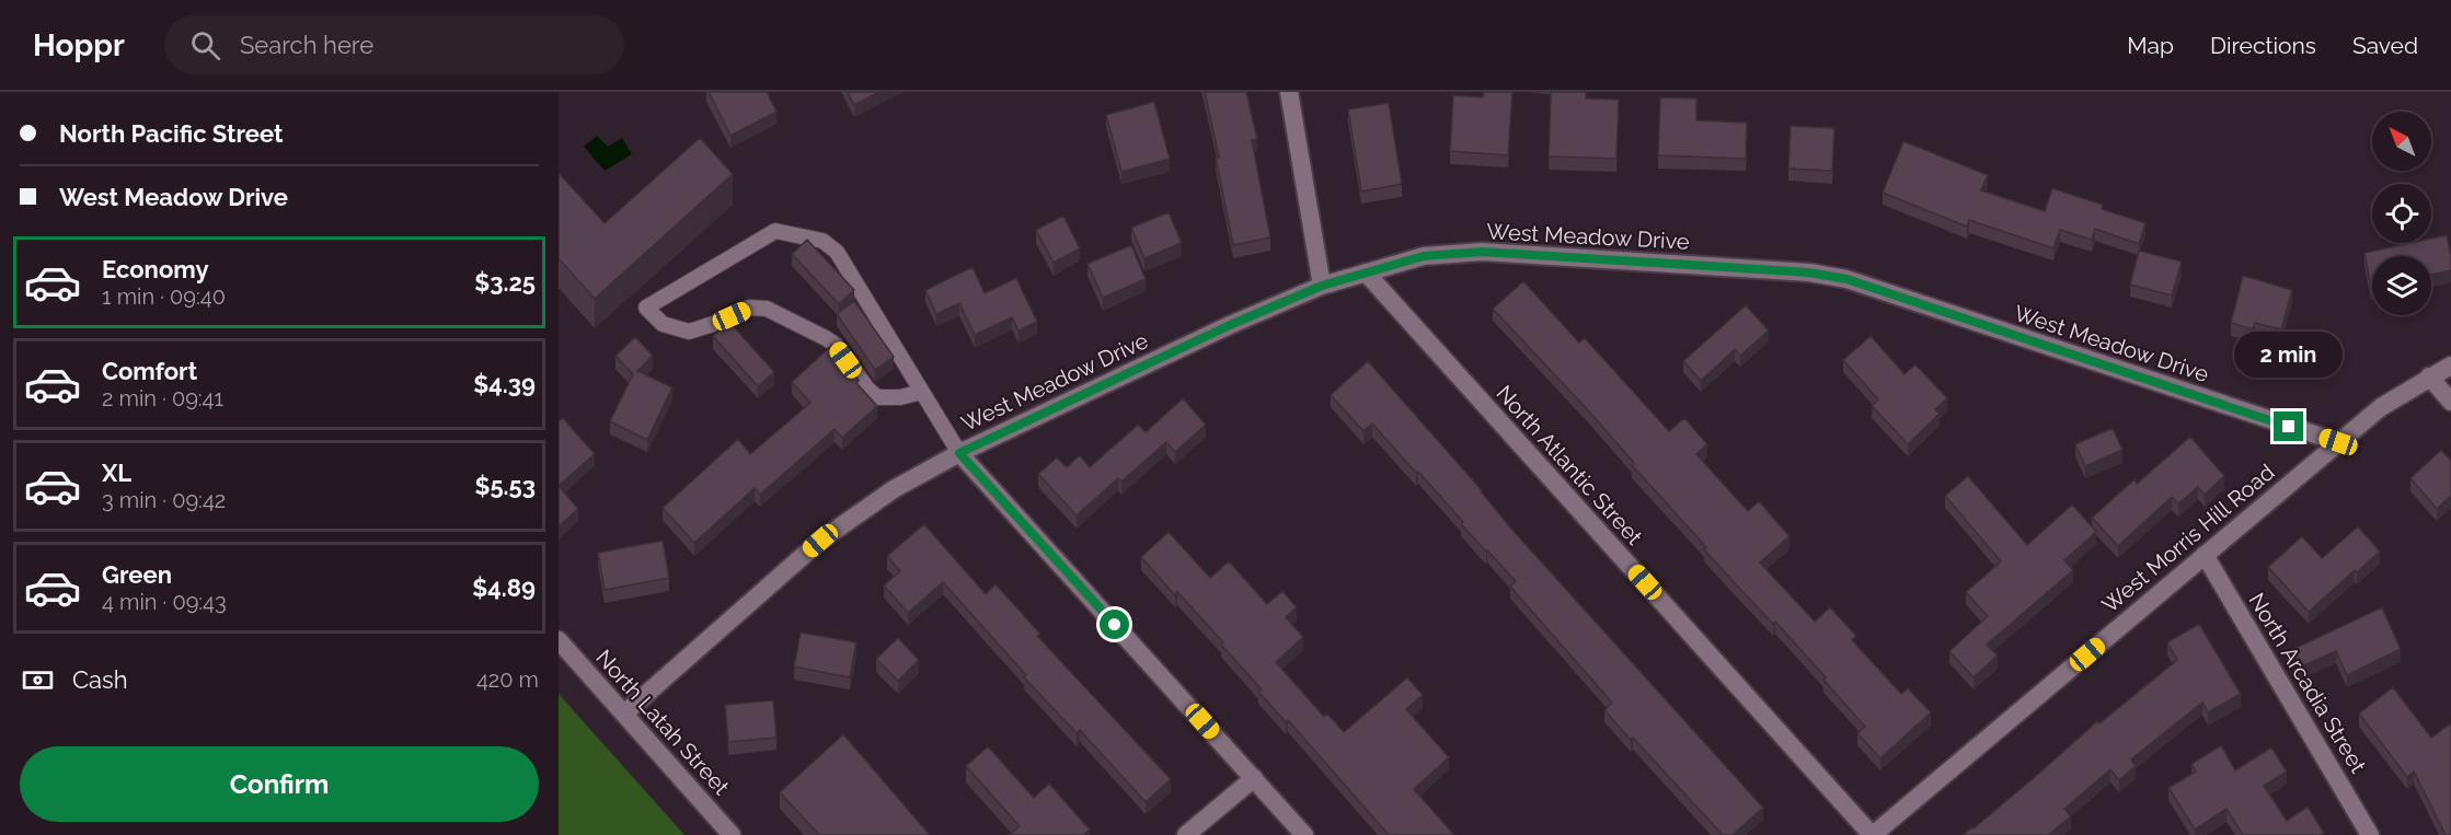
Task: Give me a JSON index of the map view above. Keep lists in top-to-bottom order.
{
  "streets": {
    "street": [
      "West Meadow Drive",
      "North Atlantic Street",
      "West Morris Hill Road",
      "North Arcadia Street",
      "North Latah Street"
    ]
  },
  "crossings": [
    ["West Meadow Drive", "North Atlantic Street"],
    ["West Meadow Drive", "West Morris Hill Road"],
    ["West Meadow Drive", "North Latah Street"],
    ["North Atlantic Street", "West Morris Hill Road"],
    ["West Morris Hill Road", "North Arcadia Street"]
  ],
  "north": "top left",
  "page": {
    "header": "Hoppr",
    "search": "Search here",
    "nav": ["Map", "Directions", "Saved"],
    "banner": ["North Pacific Street", "West Meadow Drive"],
    "list": [
      {
        "name": "Economy",
        "note": "1 min · 09:40",
        "value": "$3.25"
      },
      {
        "name": "Comfort",
        "note": "2 min · 09:41",
        "value": "$4.39"
      },
      {
        "name": "XL",
        "note": "3 min · 09:42",
        "value": "$5.53"
      },
      {
        "name": "Green",
        "note": "4 min · 09:43",
        "value": "$4.89"
      }
    ],
    "bubble": "2 min",
    "pay": ["Cash", "420 m"],
    "buttons": "Confirm"
  }
}
